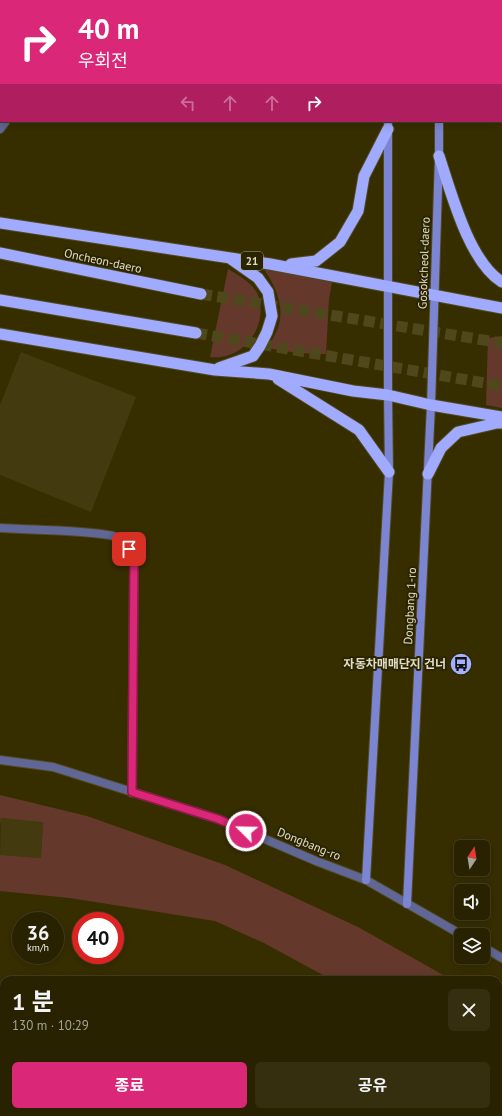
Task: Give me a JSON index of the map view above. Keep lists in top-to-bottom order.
{
  "streets": {
    "highway": ["Oncheon-daero", "21"],
    "main road": ["Gosokcheol-daero", "Dongbang 1-ro"],
    "street": ["Dongbang-ro"]
  },
  "crossings": [
    ["21", "Gosokcheol-daero"],
    ["Gosokcheol-daero", "Dongbang 1-ro"],
    ["Dongbang 1-ro", "Dongbang-ro"]
  ],
  "places": {
    "bus stop": ["자동차매매단지 건너"]
  },
  "north": "top",
  "page": {
    "turn": ["40 m", "우회전"],
    "speed": "36 km/h",
    "limit": "40",
    "heading": ["1 분", "130 m · 10:29"],
    "buttons": ["종료", "공유"]
  }
}
